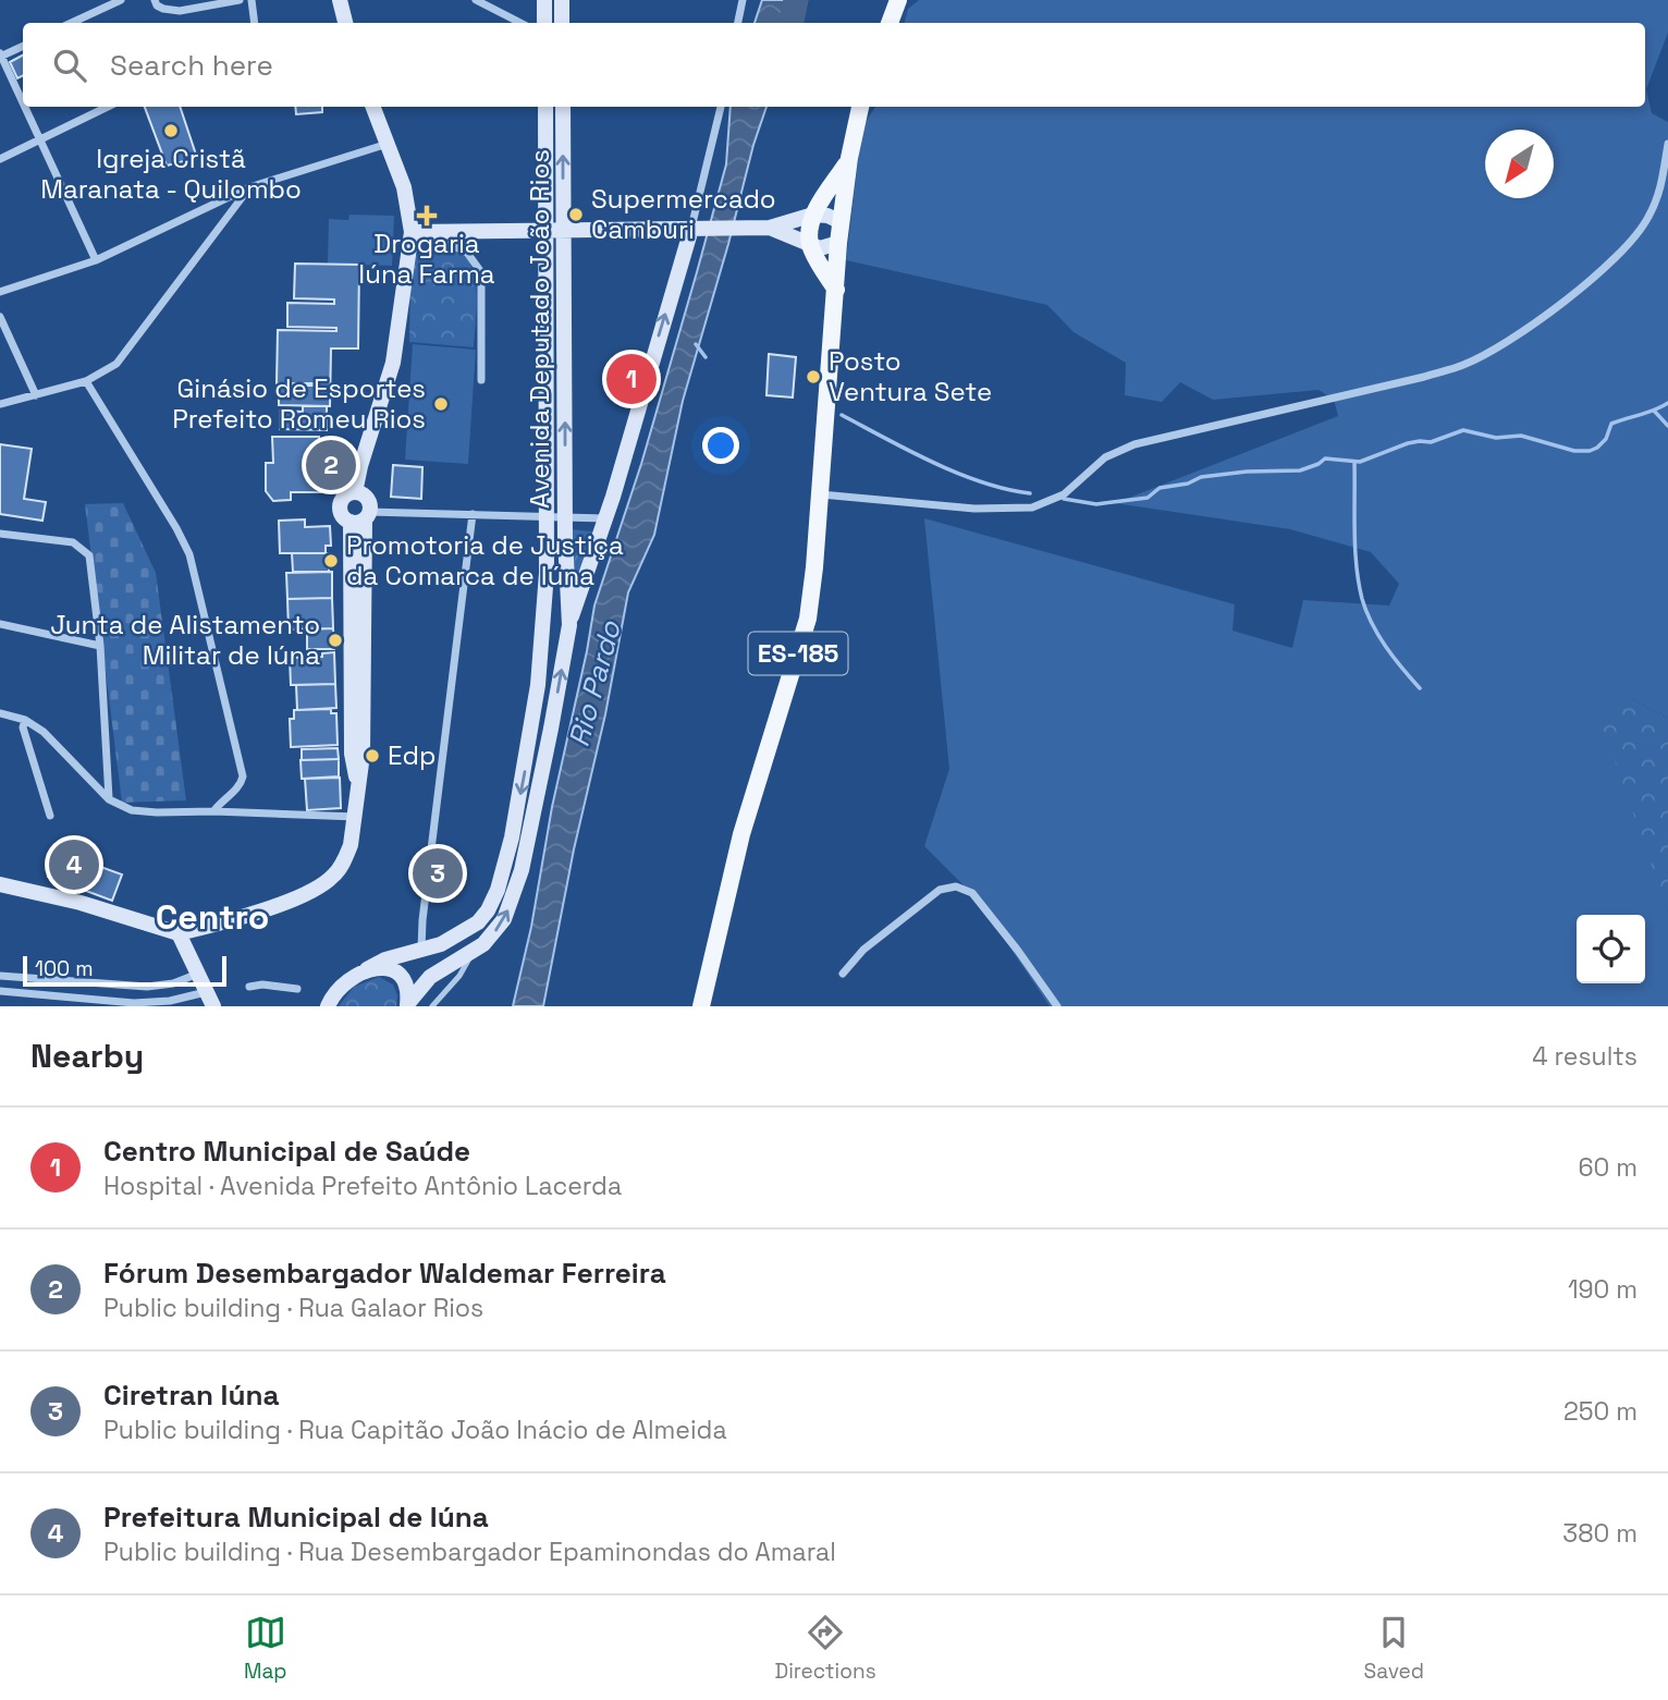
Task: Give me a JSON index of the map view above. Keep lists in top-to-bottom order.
{
  "streets": {
    "main road": ["ES-185"],
    "street": ["Avenida Deputado João Rios"]
  },
  "districts": ["Centro"],
  "water": ["Rio Pardo"],
  "places": {
    "other": [
      "Igreja Cristã Maranata - Quilombo",
      "Supermercado Camburi",
      "Posto Ventura Sete",
      "Ginásio de Esportes Prefeito Romeu Rios",
      "Promotoria de Justiça da Comarca de Iúna",
      "Junta de Alistamento Militar de Iúna",
      "Edp"
    ],
    "health": ["Drogaria Iúna Farma"]
  },
  "scale_bar": "100 m",
  "north": "bottom left",
  "page": {
    "search": "Search here",
    "pins": [
      "1",
      "2",
      "4",
      "3"
    ],
    "scale": "100 m",
    "heading": ["Nearby", "4 results"],
    "list": [
      {
        "mark": "1",
        "name": "Centro Municipal de Saúde",
        "note": "Hospital · Avenida Prefeito Antônio Lacerda",
        "value": "60 m"
      },
      {
        "mark": "2",
        "name": "Fórum Desembargador Waldemar Ferreira",
        "note": "Public building · Rua Galaor Rios",
        "value": "190 m"
      },
      {
        "mark": "3",
        "name": "Ciretran Iúna",
        "note": "Public building · Rua Capitão João Inácio de Almeida",
        "value": "250 m"
      },
      {
        "mark": "4",
        "name": "Prefeitura Municipal de Iúna",
        "note": "Public building · Rua Desembargador Epaminondas do Amaral",
        "value": "380 m"
      }
    ],
    "nav": ["Map", "Directions", "Saved"]
  }
}
